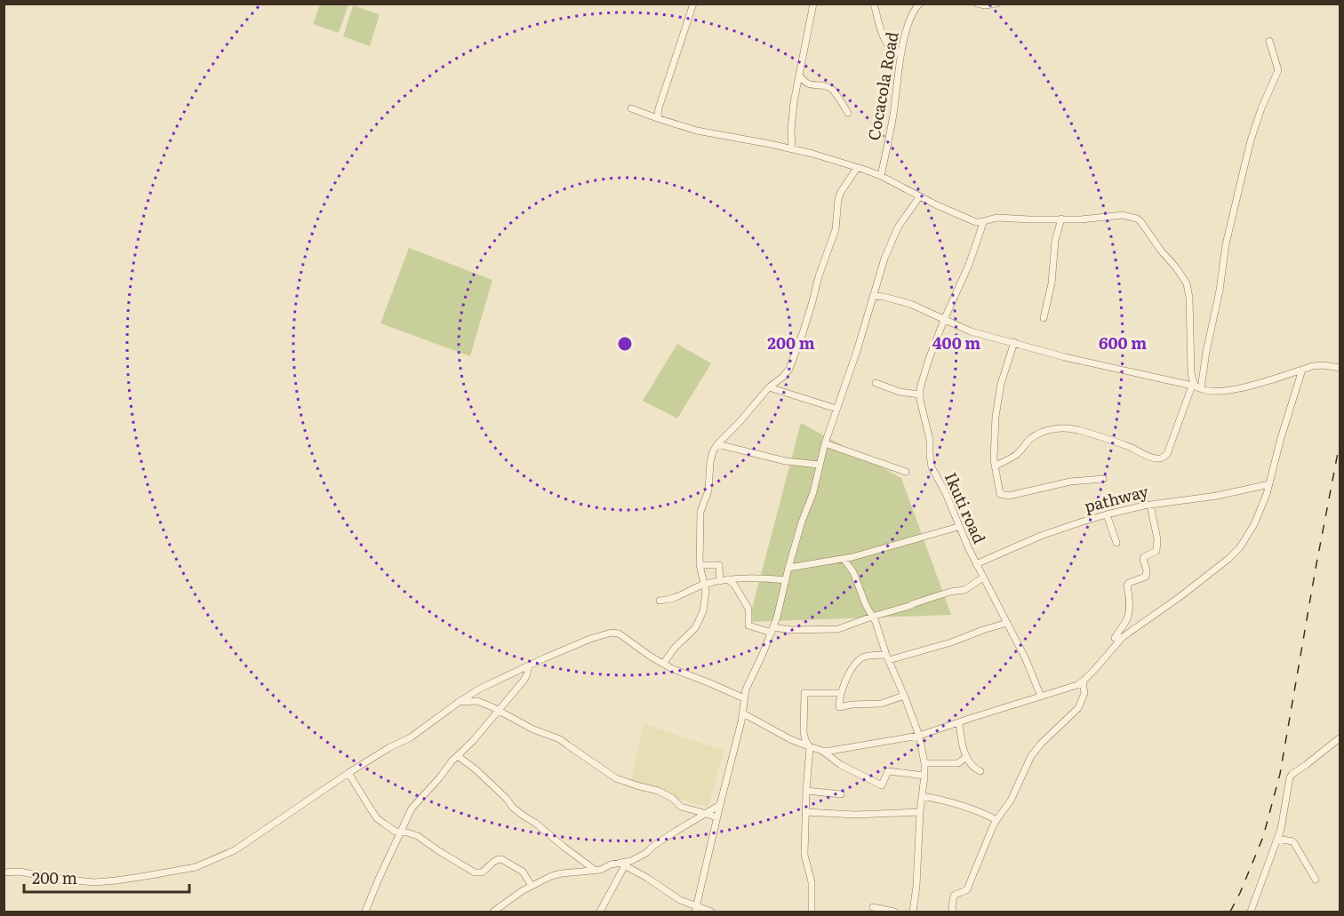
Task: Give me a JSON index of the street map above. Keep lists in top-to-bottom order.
{
  "streets": {
    "street": ["Cocacola Road", "pathway", "Ikuti road"]
  },
  "crossings": [
    ["pathway", "Ikuti road"]
  ],
  "scale_bar": "200 m",
  "rings": ["200 m", "400 m", "600 m"]
}
